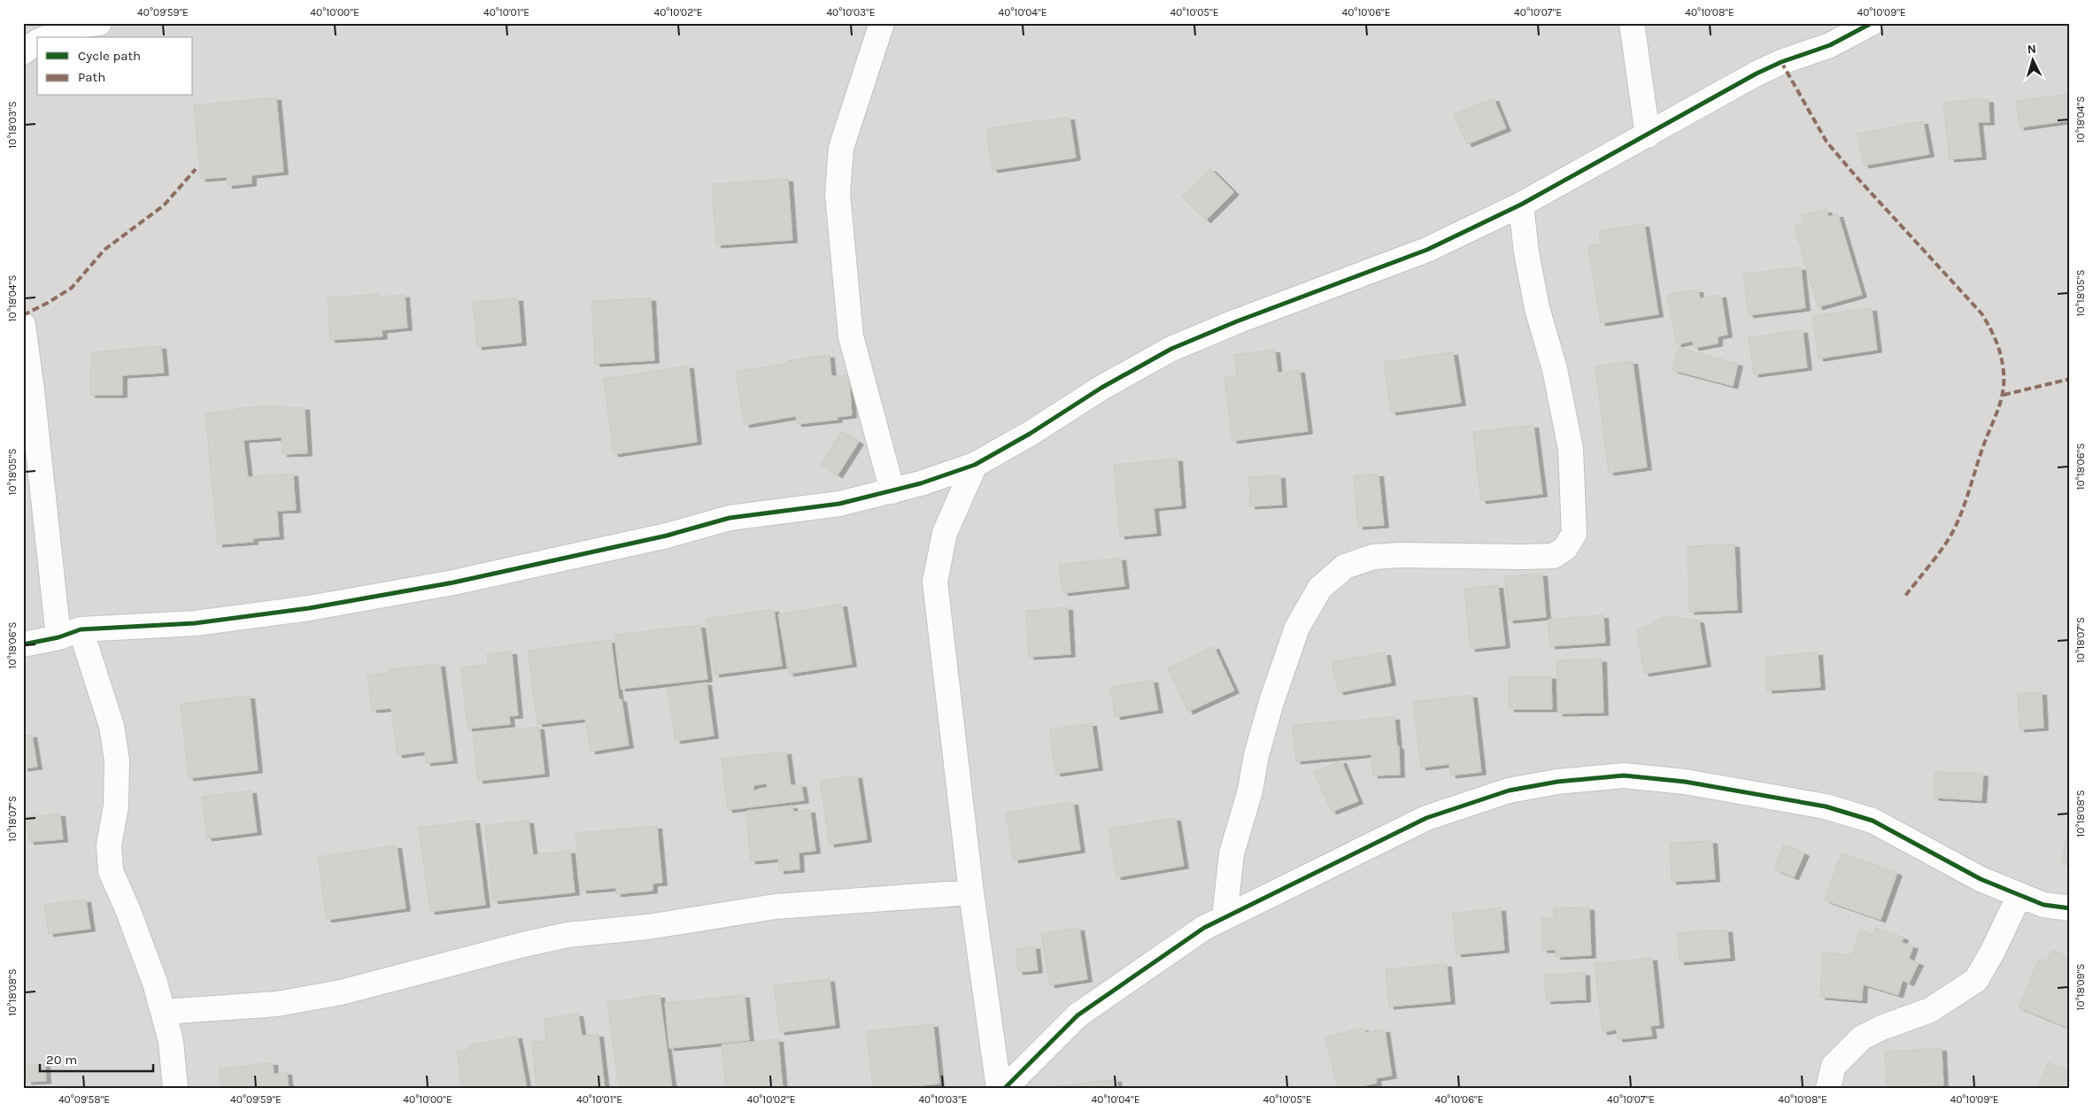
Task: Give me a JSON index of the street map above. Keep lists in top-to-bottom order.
{
  "legend": ["Cycle path", "Path"],
  "scale_bar": "20 m",
  "north": "top",
  "coordinates": [
    "40°09'59\"E",
    "40°10'00\"E",
    "40°10'01\"E",
    "40°10'02\"E",
    "40°10'03\"E",
    "40°10'04\"E",
    "40°10'05\"E",
    "40°10'06\"E",
    "40°10'07\"E",
    "40°10'08\"E",
    "40°10'09\"E",
    "10°18'04\"S",
    "10°18'03\"S",
    "10°18'05\"S",
    "10°18'06\"S",
    "10°18'07\"S",
    "10°18'08\"S",
    "10°18'09\"S",
    "40°09'58\"E"
  ]
}
